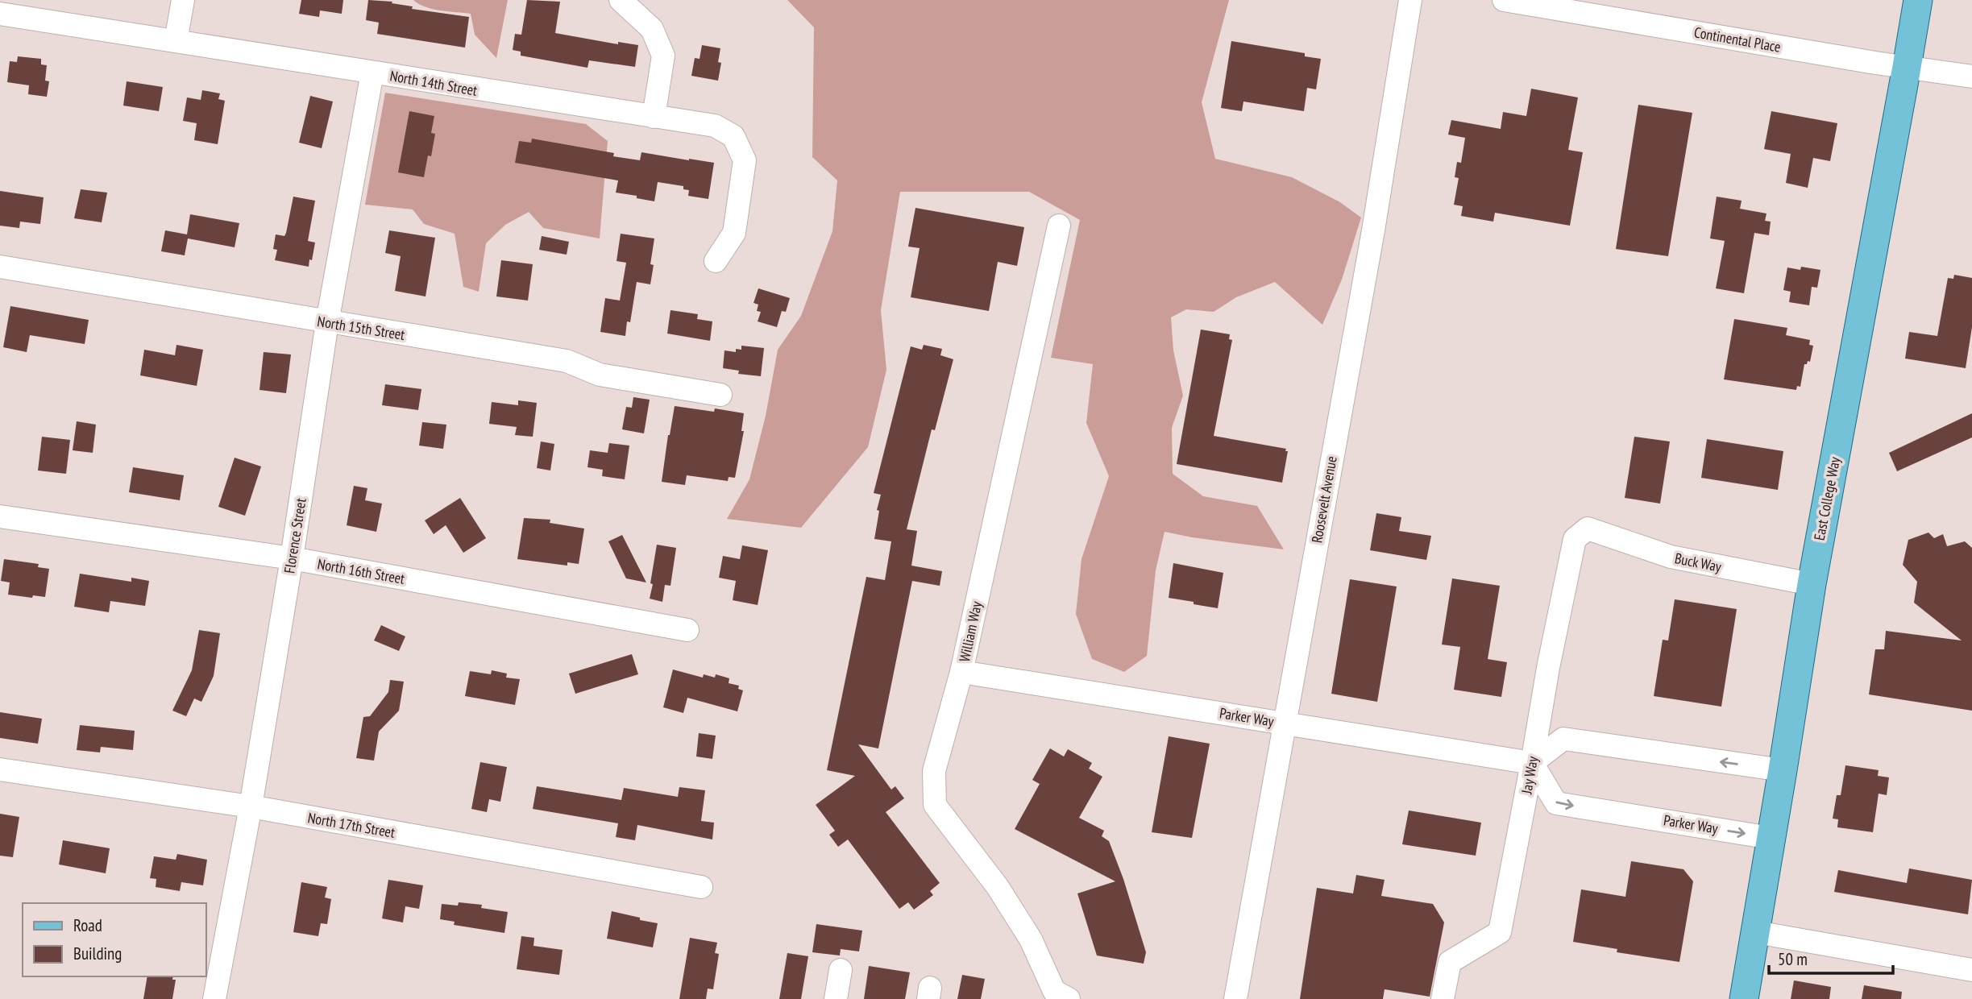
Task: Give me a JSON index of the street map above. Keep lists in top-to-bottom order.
{
  "streets": {
    "main road": ["East College Way"],
    "street": [
      "Continental Place",
      "North 14th Street",
      "North 15th Street",
      "Roosevelt Avenue",
      "Florence Street",
      "Buck Way",
      "North 16th Street",
      "William Way",
      "Parker Way",
      "Jay Way",
      "North 17th Street"
    ]
  },
  "crossings": [
    ["Continental Place", "East College Way"],
    ["North 14th Street", "Florence Street"],
    ["North 15th Street", "Florence Street"],
    ["East College Way", "Buck Way"],
    ["East College Way", "Parker Way"],
    ["Roosevelt Avenue", "Parker Way"],
    ["Florence Street", "North 16th Street"],
    ["Florence Street", "North 17th Street"],
    ["Buck Way", "Jay Way"],
    ["William Way", "Parker Way"],
    ["Parker Way", "Jay Way"]
  ],
  "legend": ["Road", "Building"],
  "scale_bar": "50 m"
}
